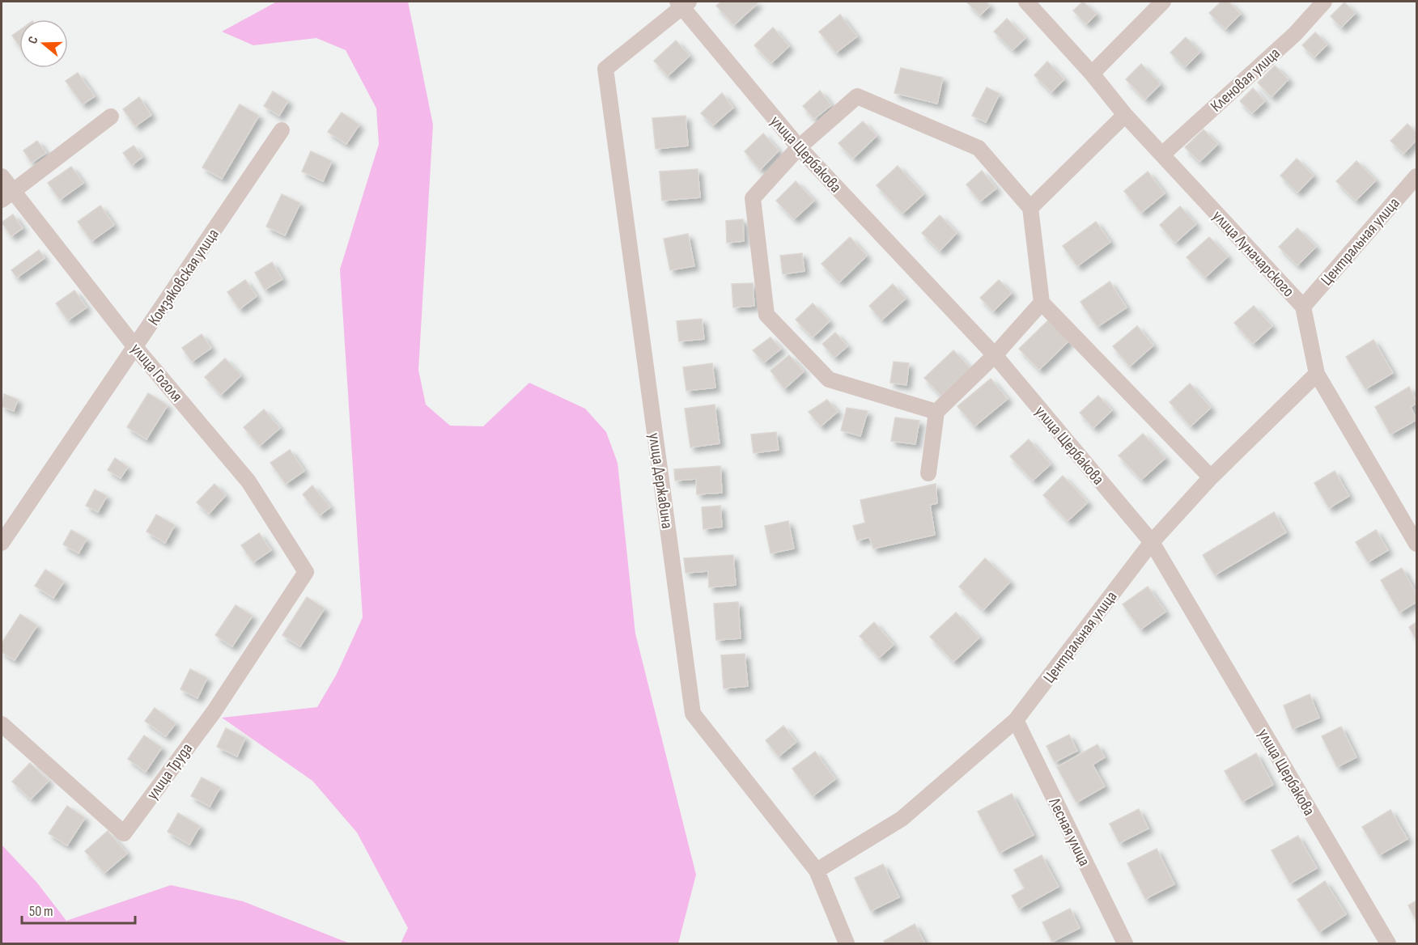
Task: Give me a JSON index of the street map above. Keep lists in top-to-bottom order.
{
  "streets": {
    "street": [
      "Кленовая улица",
      "улица Щербакова",
      "Центральная улица",
      "улица Луначарского",
      "Комзяковская улица",
      "улица Гоголя",
      "улица Державина",
      "улица Труда",
      "Лесная улица"
    ]
  },
  "crossings": [
    ["Кленовая улица", "улица Луначарского"],
    ["улица Щербакова", "Центральная улица"],
    ["улица Щербакова", "улица Державина"],
    ["Центральная улица", "улица Луначарского"],
    ["Центральная улица", "улица Державина"],
    ["Центральная улица", "Лесная улица"],
    ["Комзяковская улица", "улица Гоголя"],
    ["улица Гоголя", "улица Труда"]
  ],
  "scale_bar": "50 m",
  "north": "left"
}
